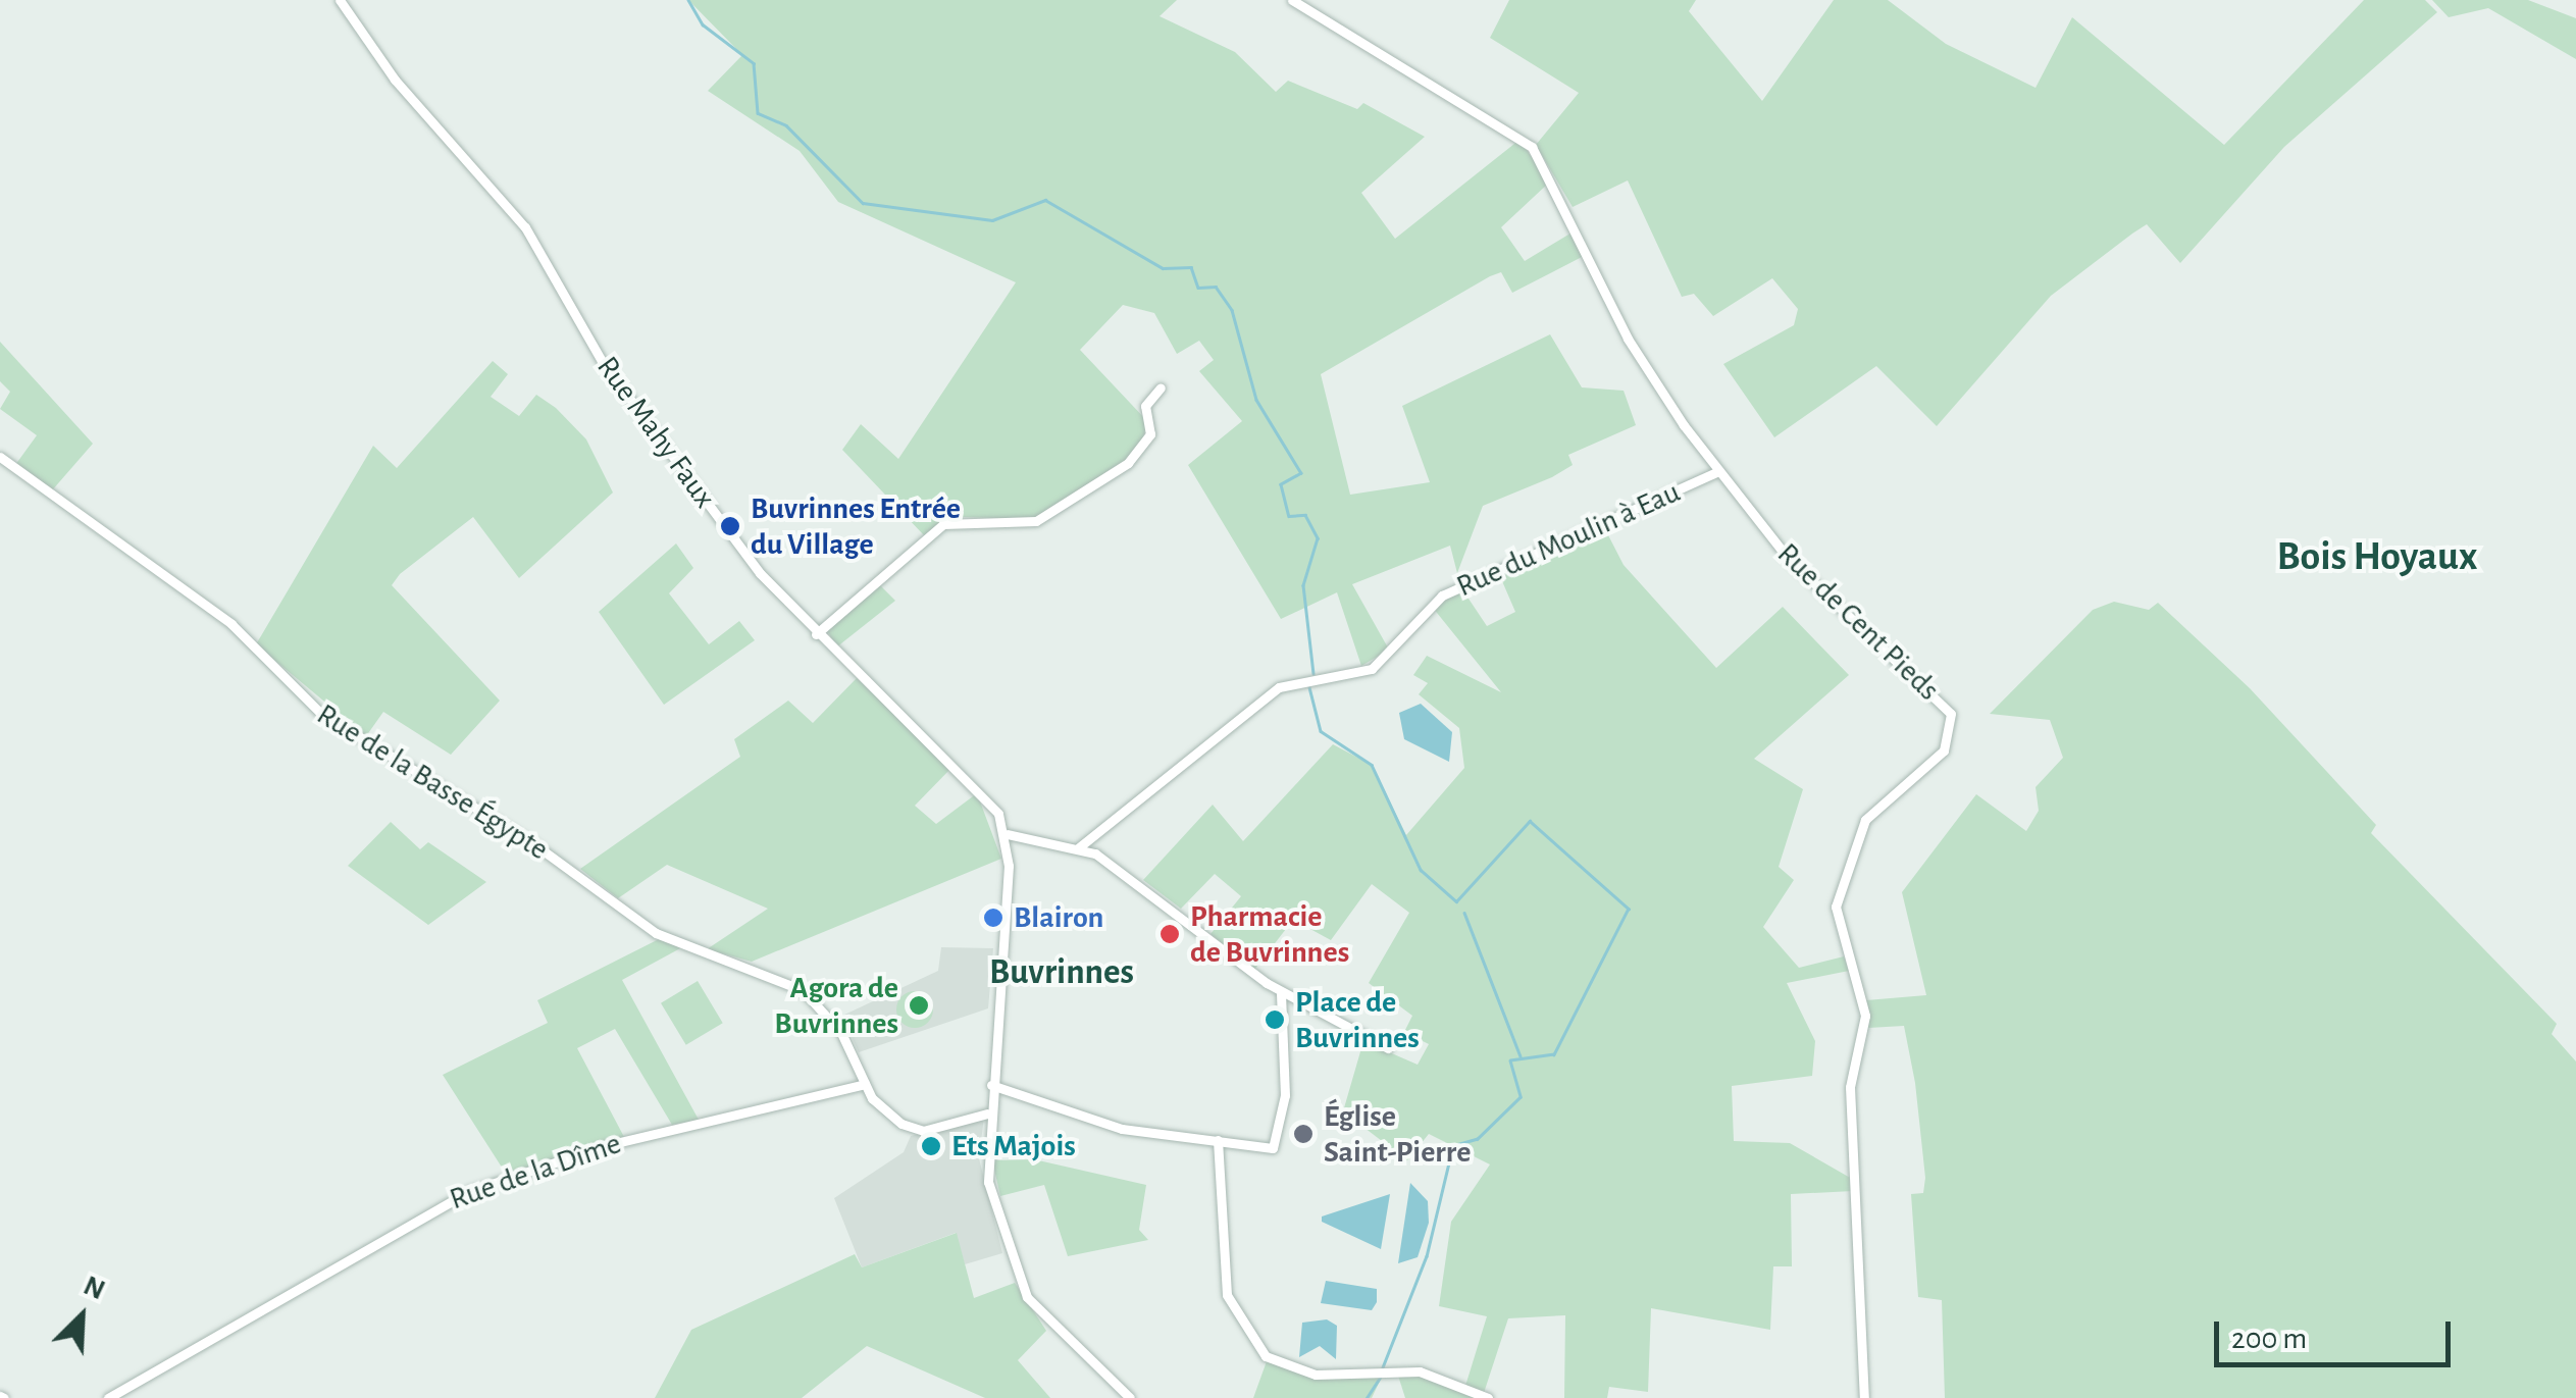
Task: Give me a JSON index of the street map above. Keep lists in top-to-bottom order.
{
  "streets": {
    "street": [
      "Rue Mahy Faux",
      "Rue du Moulin à Eau",
      "Rue de Cent Pieds",
      "Rue de la Basse Égypte",
      "Rue de la Dîme"
    ]
  },
  "crossings": [
    ["Rue du Moulin à Eau", "Rue de Cent Pieds"],
    ["Rue de la Basse Égypte", "Rue de la Dîme"]
  ],
  "districts": ["Bois Hoyaux", "Buvrinnes"],
  "places": [
    "Buvrinnes Entrée du Village",
    "Blairon",
    "Pharmacie de Buvrinnes",
    "Agora de Buvrinnes",
    "Place de Buvrinnes",
    "Église Saint-Pierre",
    "Ets Majois"
  ],
  "scale_bar": "200 m",
  "north": "top right"
}
